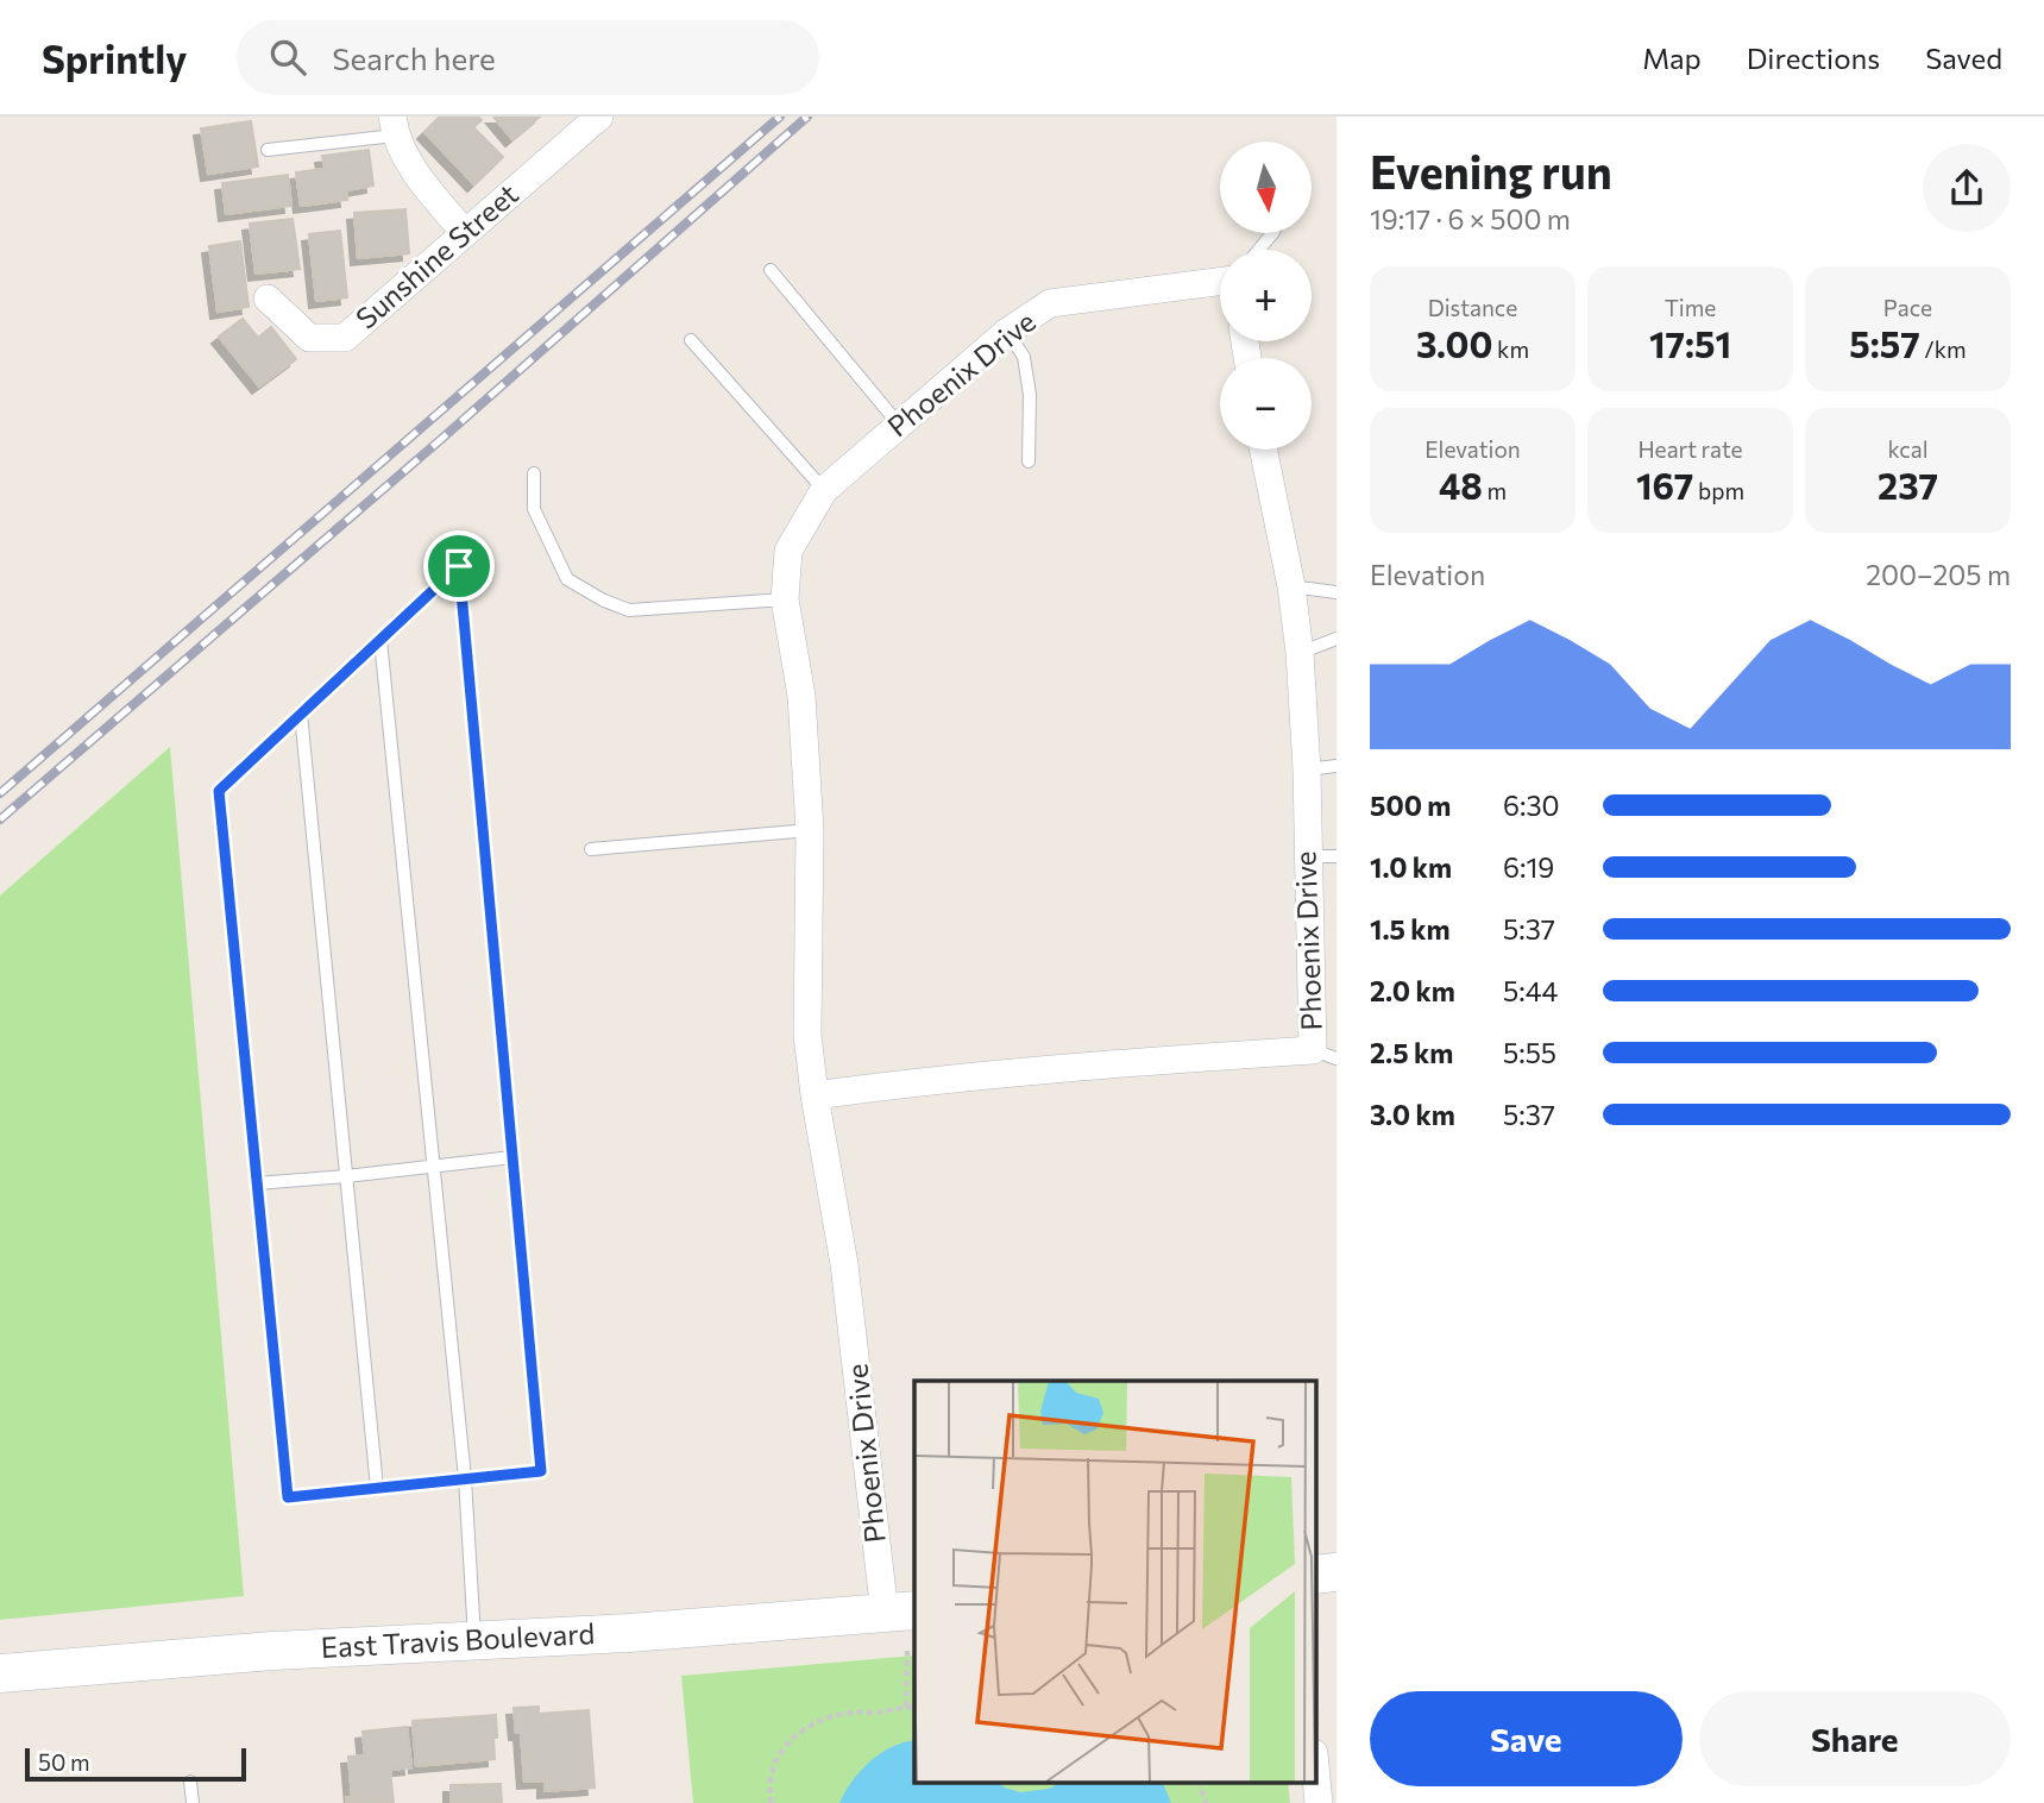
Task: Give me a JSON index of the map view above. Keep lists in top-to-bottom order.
{
  "streets": {
    "main road": ["East Travis Boulevard"],
    "street": ["Sunshine Street", "Phoenix Drive"]
  },
  "crossings": [
    ["Phoenix Drive", "East Travis Boulevard"]
  ],
  "scale_bar": "50 m",
  "north": "bottom",
  "page": {
    "header": "Sprintly",
    "search": "Search here",
    "nav": ["Map", "Directions", "Saved"],
    "heading": ["Evening run", "19:17 · 6 × 500 m"],
    "map_buttons": ["+", "−"],
    "stats": [
      ["Distance", "3.00 km"],
      ["Time", "17:51"],
      ["Pace", "5:57 /km"],
      ["Elevation", "48 m"],
      ["Heart rate", "167 bpm"],
      ["kcal", "237"]
    ],
    "chart": ["Elevation", "200–205 m"],
    "list": [
      {
        "name": "500 m",
        "note": "6:30"
      },
      {
        "name": "1.0 km",
        "note": "6:19"
      },
      {
        "name": "1.5 km",
        "note": "5:37"
      },
      {
        "name": "2.0 km",
        "note": "5:44"
      },
      {
        "name": "2.5 km",
        "note": "5:55"
      },
      {
        "name": "3.0 km",
        "note": "5:37"
      }
    ],
    "buttons": ["Save", "Share"],
    "scale": "50 m"
  }
}
